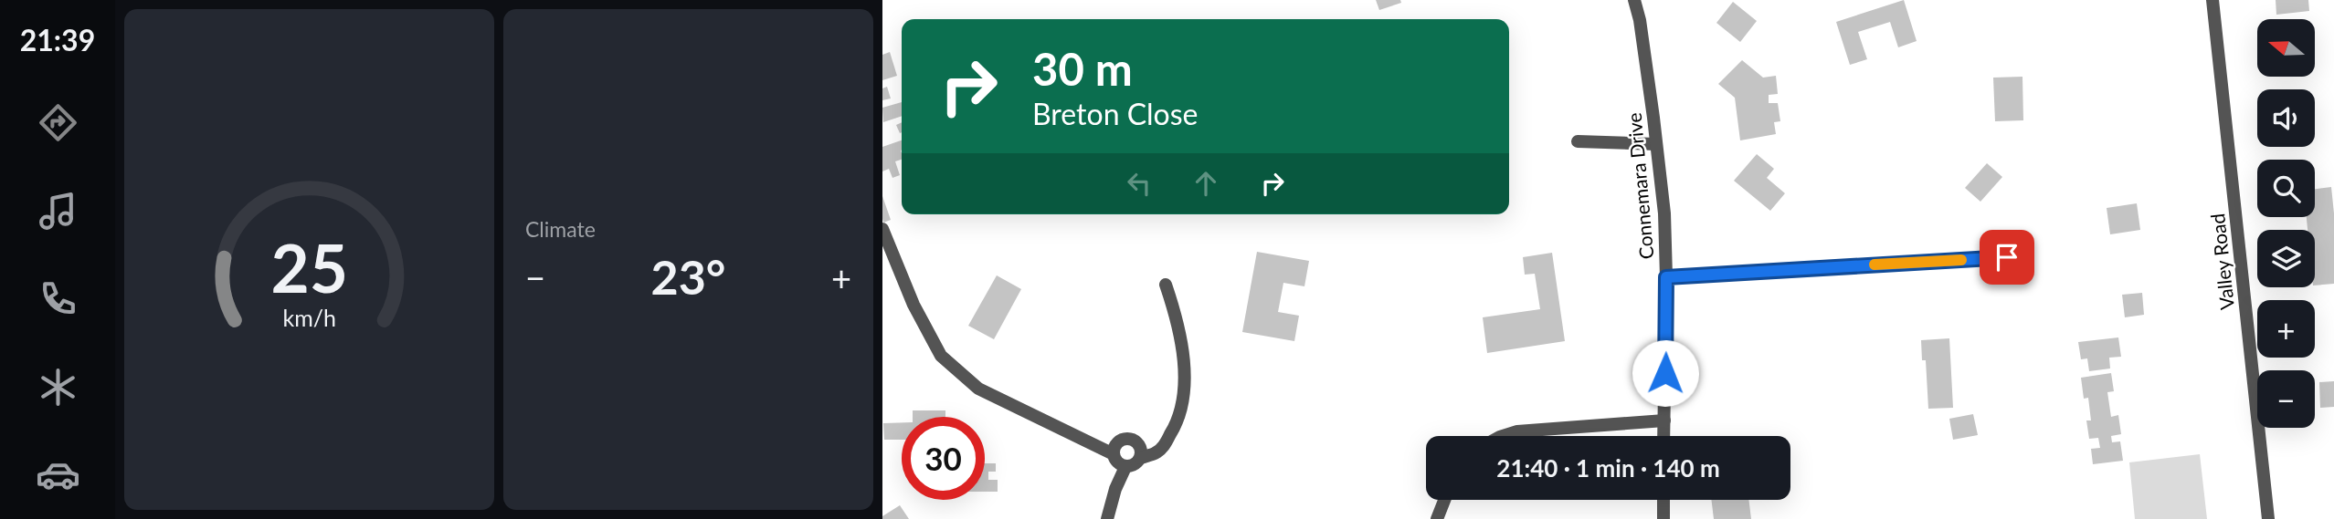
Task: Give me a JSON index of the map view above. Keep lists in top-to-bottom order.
{
  "streets": {
    "street": ["Connemara Drive", "Valley Road"]
  },
  "north": "left",
  "page": {
    "tabs": "21:39",
    "tile": "Climate",
    "map_buttons": ["+", "−"],
    "turn": ["30 m", "Breton Close"],
    "heat": ["−", "23°", "+"],
    "limit": "30",
    "trip": "21:40 · 1 min · 140 m",
    "gauge": ["25", "km/h"]
  }
}
